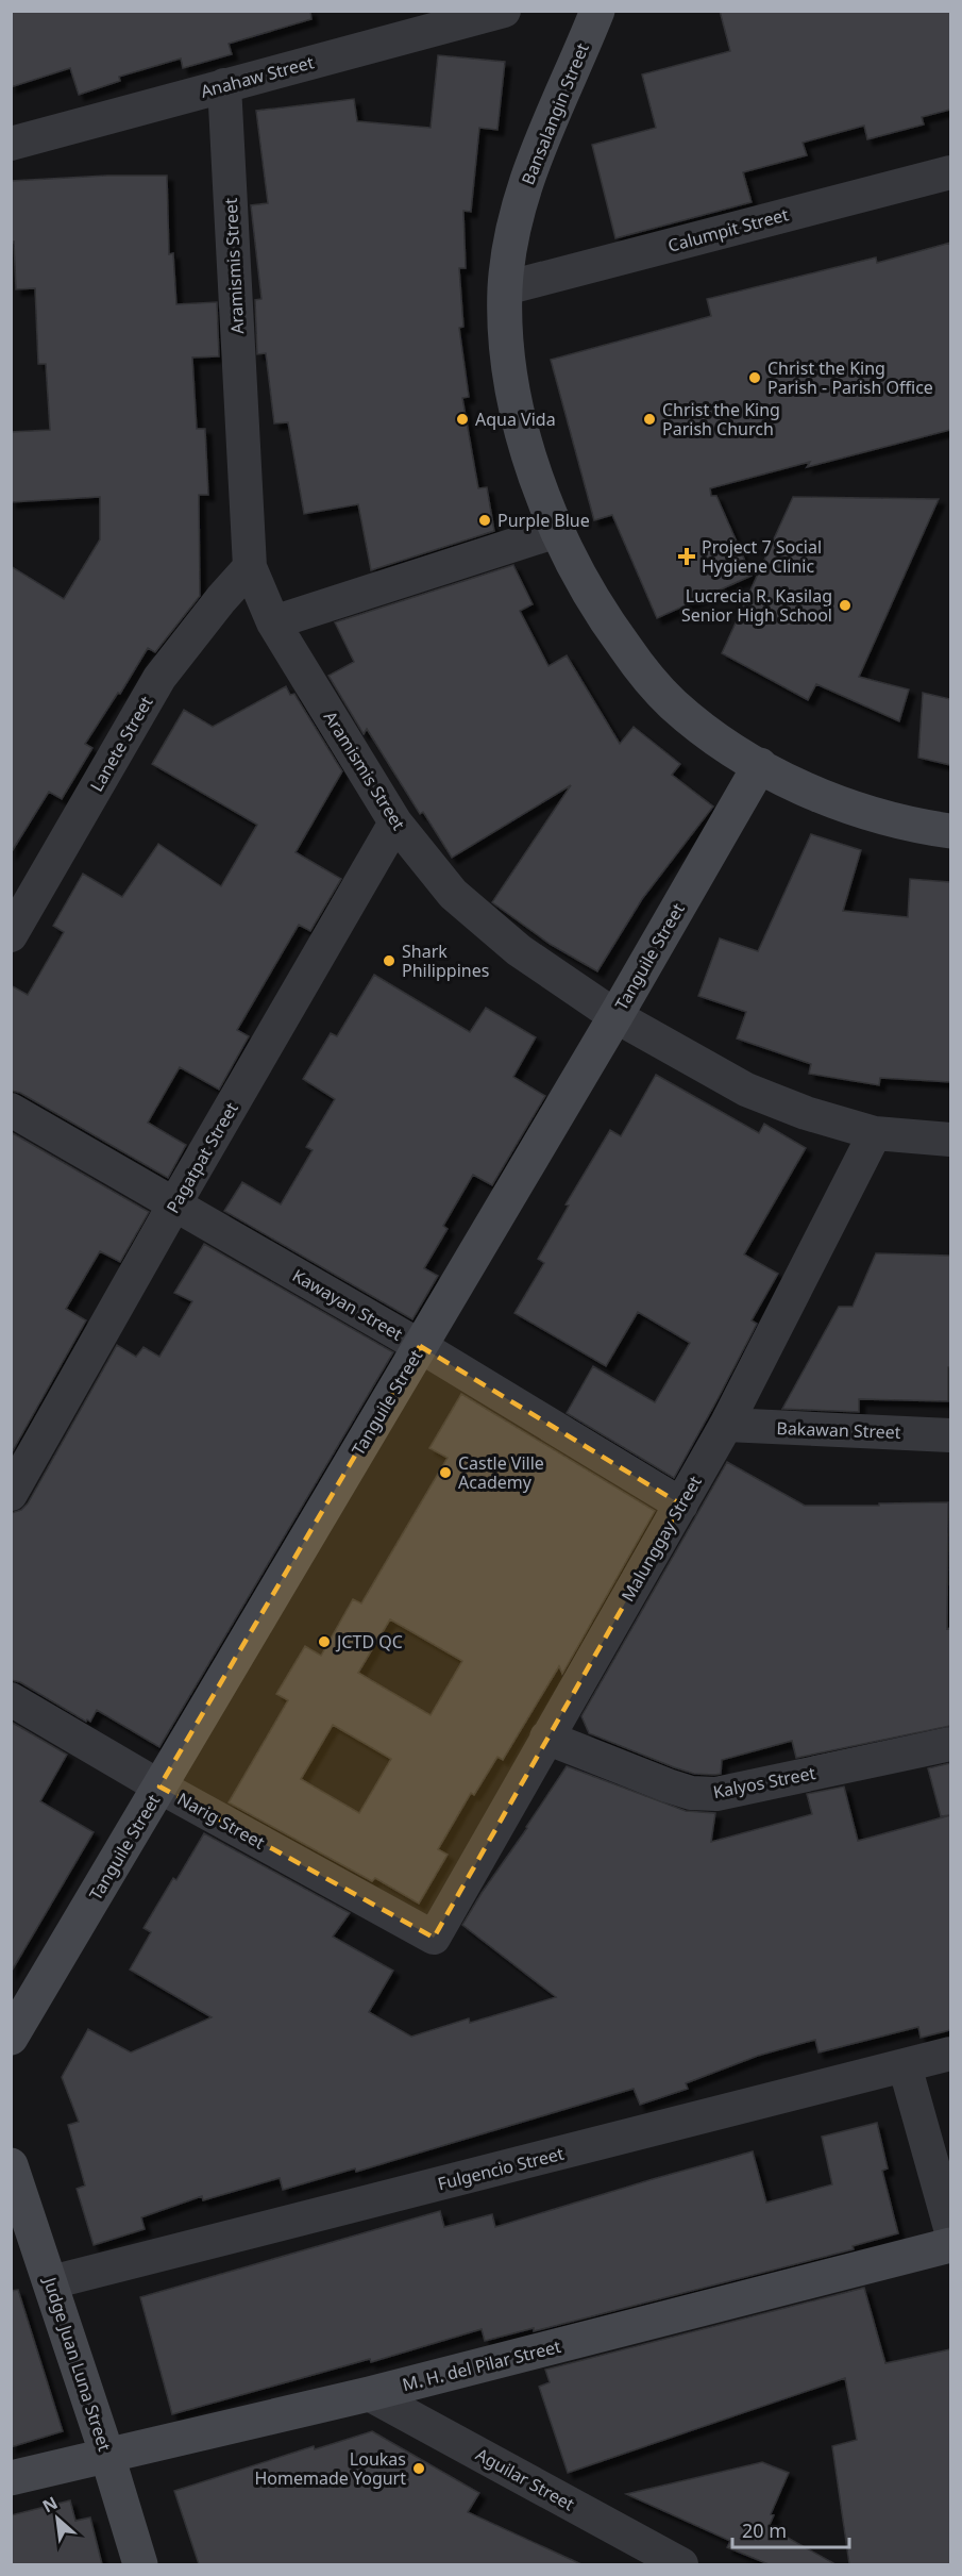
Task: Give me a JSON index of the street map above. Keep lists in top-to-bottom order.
{
  "streets": {
    "street": [
      "Anahaw Street",
      "Bansalangin Street",
      "Calumpit Street",
      "Aramismis Street",
      "Lanete Street",
      "Tanguile Street",
      "Pagatpat Street",
      "Kawayan Street",
      "Bakawan Street",
      "Malunggay Street",
      "Kalyos Street",
      "Narig Street",
      "Fulgencio Street",
      "Judge Juan Luna Street",
      "M. H. del Pilar Street",
      "Aguilar Street"
    ]
  },
  "crossings": [
    ["Anahaw Street", "Aramismis Street"],
    ["Bansalangin Street", "Calumpit Street"],
    ["Bansalangin Street", "Tanguile Street"],
    ["Aramismis Street", "Lanete Street"],
    ["Aramismis Street", "Tanguile Street"],
    ["Aramismis Street", "Pagatpat Street"],
    ["Aramismis Street", "Malunggay Street"],
    ["Tanguile Street", "Kawayan Street"],
    ["Tanguile Street", "Narig Street"],
    ["Pagatpat Street", "Kawayan Street"],
    ["Kawayan Street", "Malunggay Street"],
    ["Bakawan Street", "Malunggay Street"],
    ["Malunggay Street", "Kalyos Street"],
    ["Malunggay Street", "Narig Street"],
    ["Fulgencio Street", "Judge Juan Luna Street"],
    ["Judge Juan Luna Street", "M. H. del Pilar Street"],
    ["M. H. del Pilar Street", "Aguilar Street"]
  ],
  "places": {
    "other": [
      "Christ the King Parish - Parish Office",
      "Aqua Vida",
      "Christ the King Parish Church",
      "Purple Blue",
      "Lucrecia R. Kasilag Senior High School",
      "Shark Philippines",
      "Castle Ville Academy",
      "JCTD QC",
      "Loukas Homemade Yogurt"
    ],
    "health": ["Project 7 Social Hygiene Clinic"]
  },
  "scale_bar": "20 m",
  "north": "top left"
}
